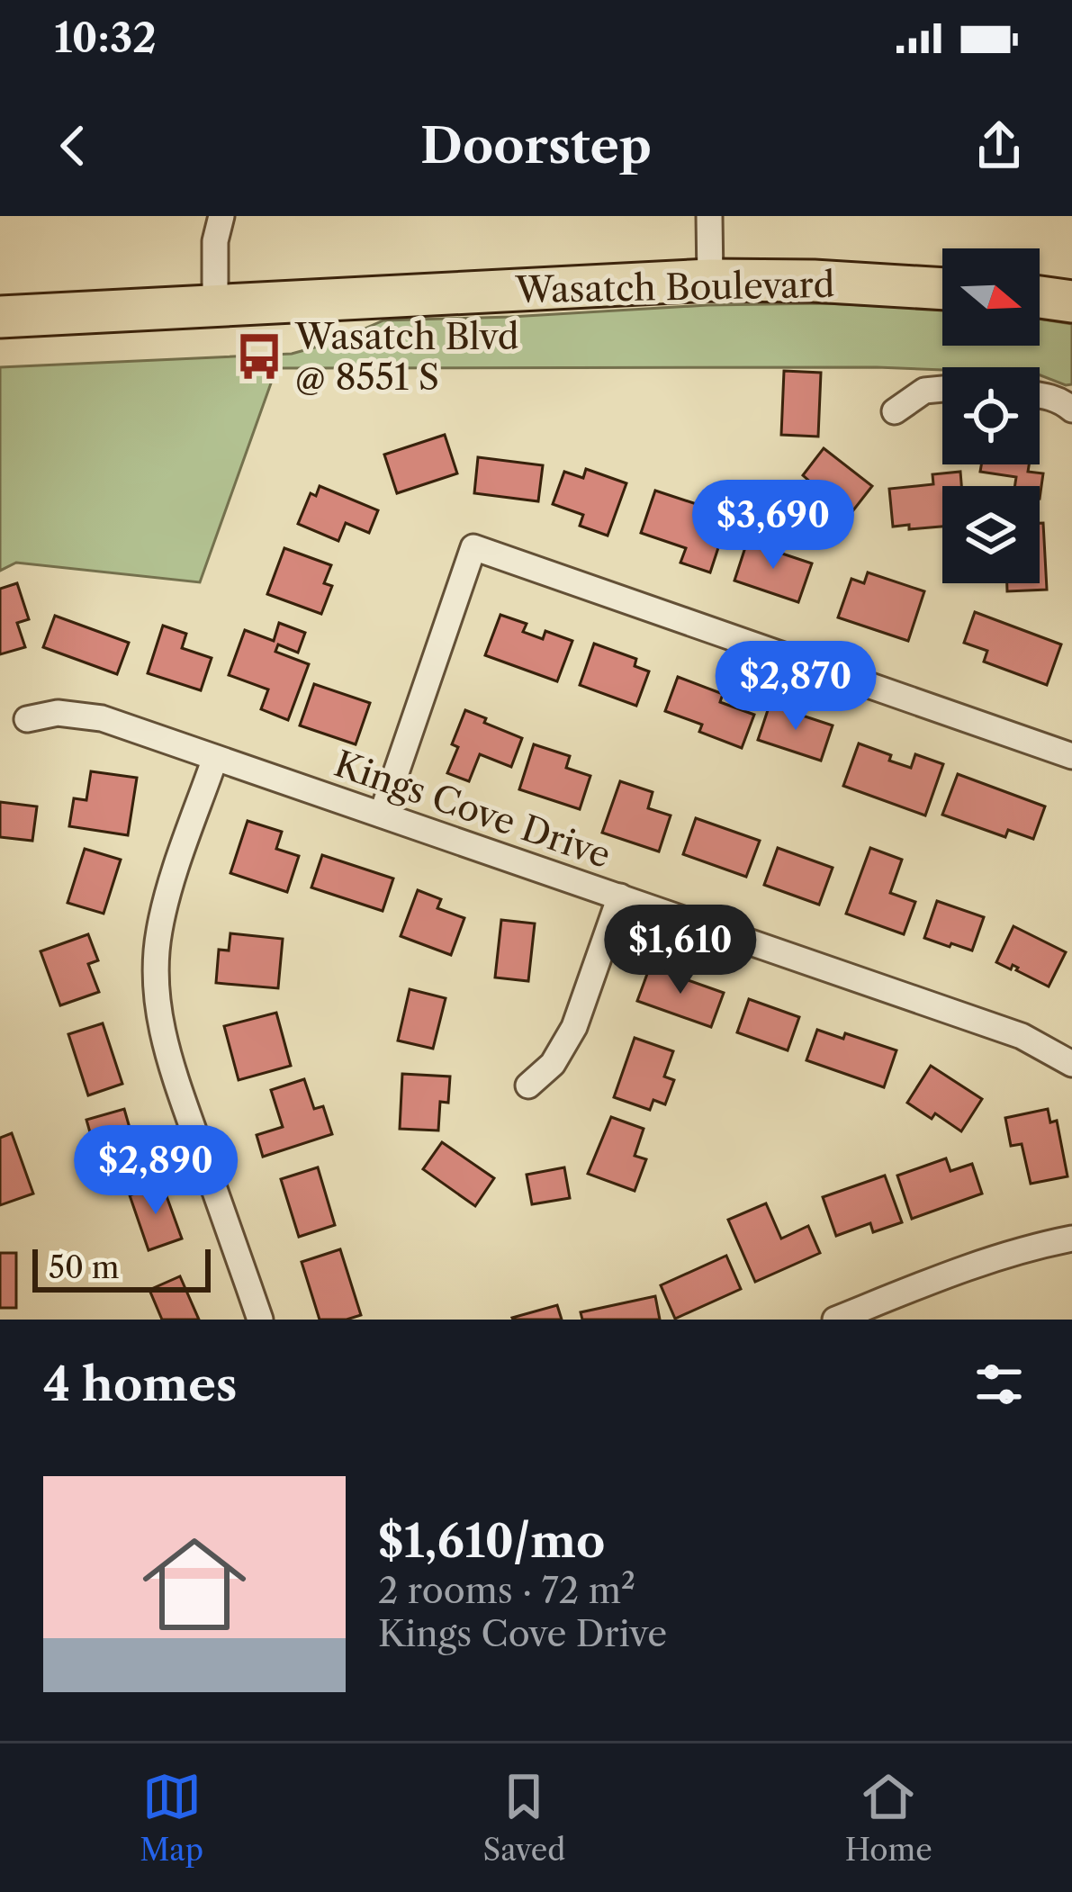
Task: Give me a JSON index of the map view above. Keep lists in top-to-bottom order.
{
  "streets": {
    "main road": ["Wasatch Boulevard"],
    "street": ["Kings Cove Drive"]
  },
  "places": {
    "bus stop": ["Wasatch Blvd @ 8551 S"]
  },
  "scale_bar": "50 m",
  "north": "right",
  "page": {
    "status": "10:32",
    "header": "Doorstep",
    "price": [
      "$3,690",
      "$2,870",
      "$1,610",
      "$2,890"
    ],
    "scale": "50 m",
    "heading": "4 homes",
    "list": [
      {
        "name": "$1,610/mo",
        "note": "2 rooms · 72 m² · Kings Cove Drive"
      }
    ],
    "tabs": ["Map", "Saved", "Home"]
  }
}
